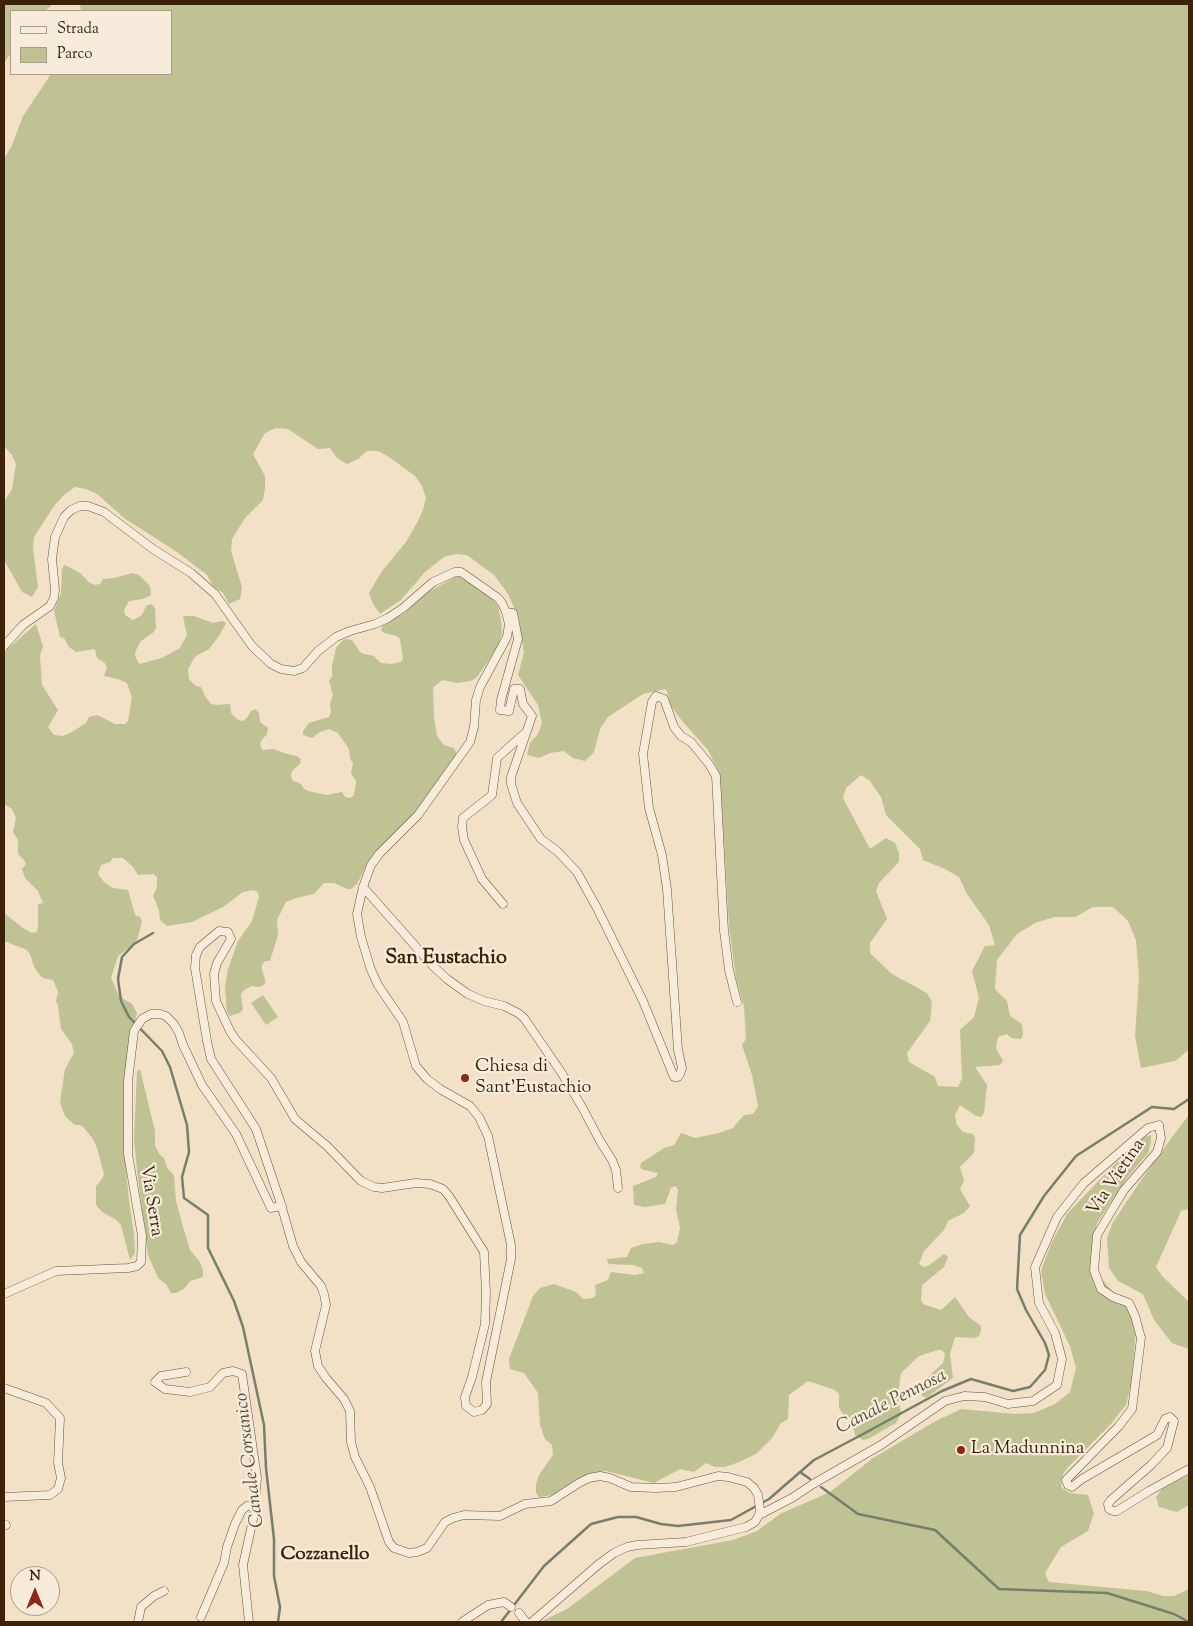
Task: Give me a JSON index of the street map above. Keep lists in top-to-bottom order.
{
  "streets": {
    "street": ["Via Vietina", "Via Serra"]
  },
  "districts": ["San Eustachio", "Cozzanello"],
  "water": ["Canale Pennosa", "Canale Corsanico"],
  "places": ["Chiesa di Sant'Eustachio", "La Madunnina"],
  "legend": ["Strada", "Parco"],
  "north": "top"
}
